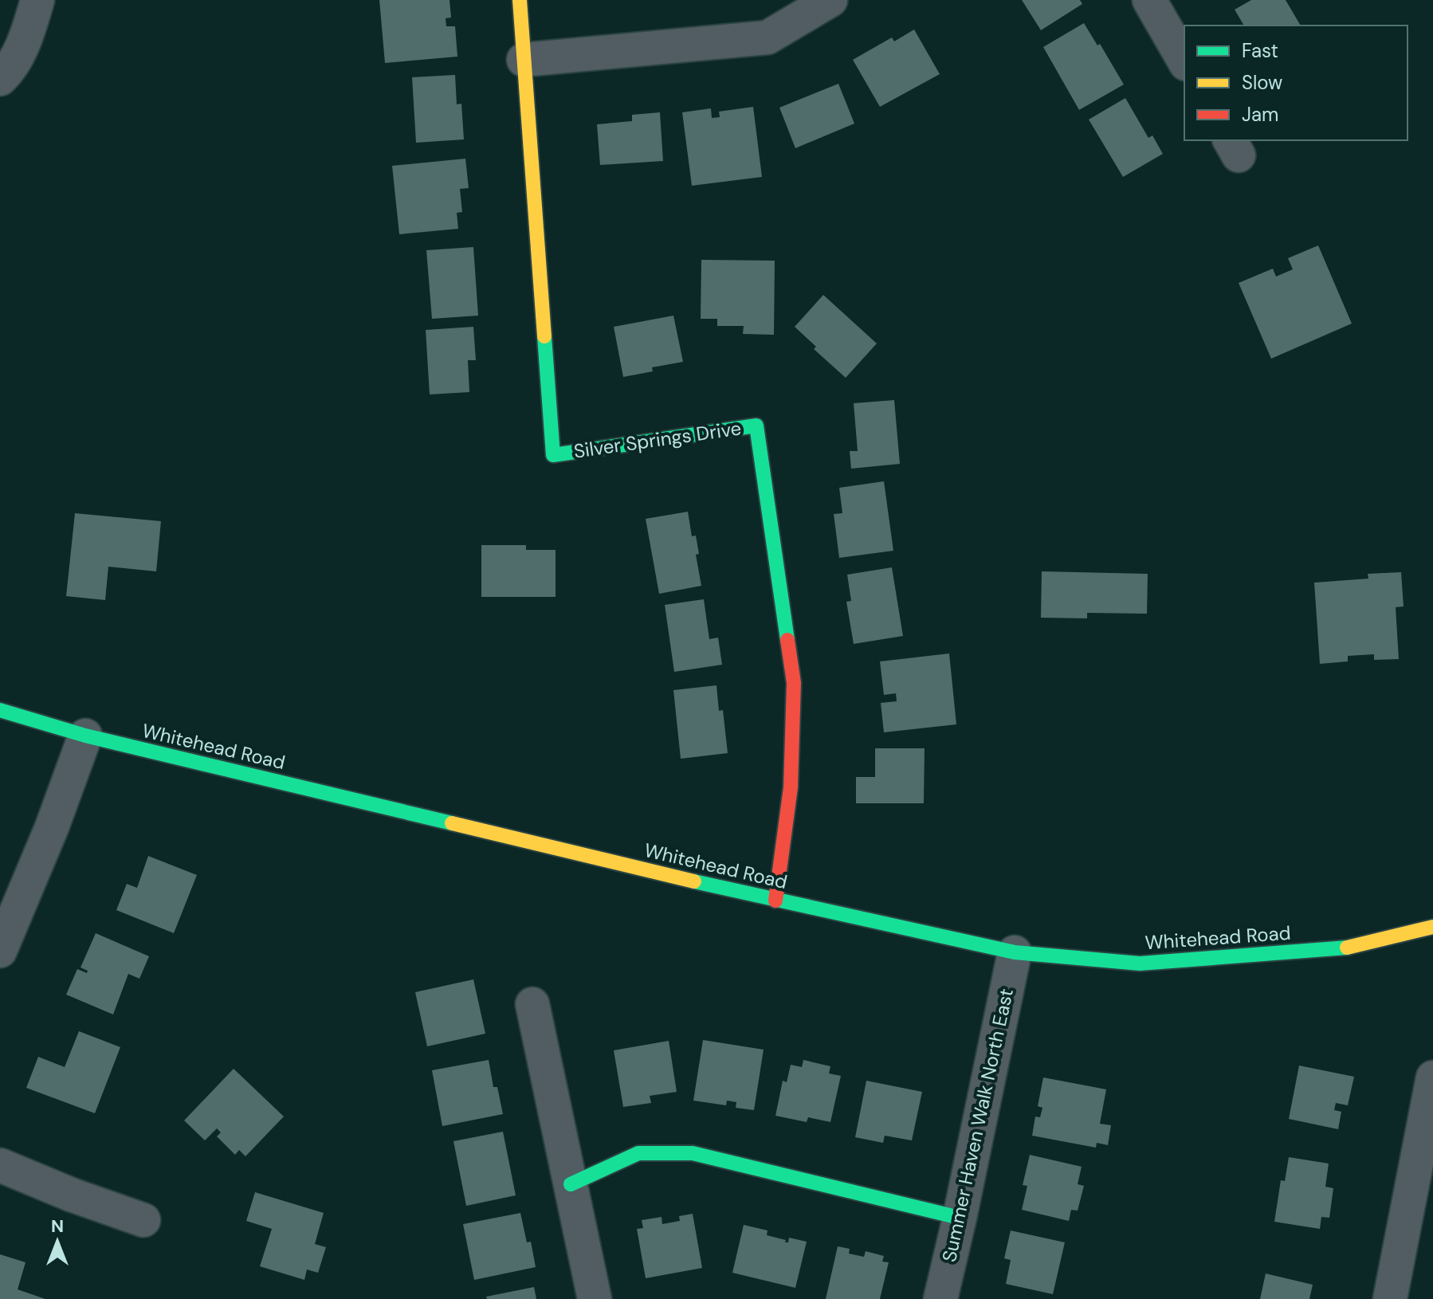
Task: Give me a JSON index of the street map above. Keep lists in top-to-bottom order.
{
  "streets": {
    "street": ["Silver Springs Drive", "Whitehead Road", "Summer Haven Walk North East"]
  },
  "crossings": [
    ["Silver Springs Drive", "Whitehead Road"],
    ["Whitehead Road", "Summer Haven Walk North East"]
  ],
  "legend": ["Fast", "Slow", "Jam"],
  "north": "top"
}
